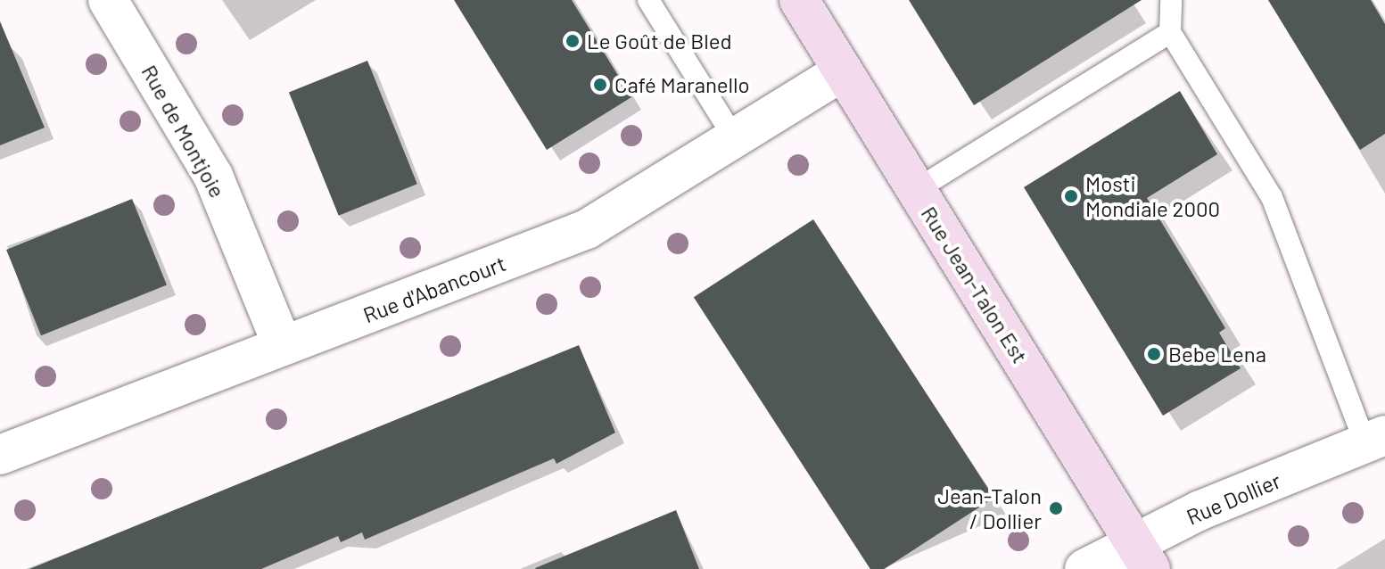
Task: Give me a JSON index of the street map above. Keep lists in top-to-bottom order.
{
  "streets": {
    "main road": ["Rue Jean-Talon Est"],
    "street": ["Rue de Montjoie", "Rue d'Abancourt", "Rue Dollier"]
  },
  "crossings": [
    ["Rue de Montjoie", "Rue d'Abancourt"],
    ["Rue Jean-Talon Est", "Rue d'Abancourt"],
    ["Rue Jean-Talon Est", "Rue Dollier"]
  ],
  "places": [
    "Le Goût de Bled",
    "Café Maranello",
    "Mosti Mondiale 2000",
    "Bebe Lena",
    "Jean-Talon / Dollier"
  ]
}
